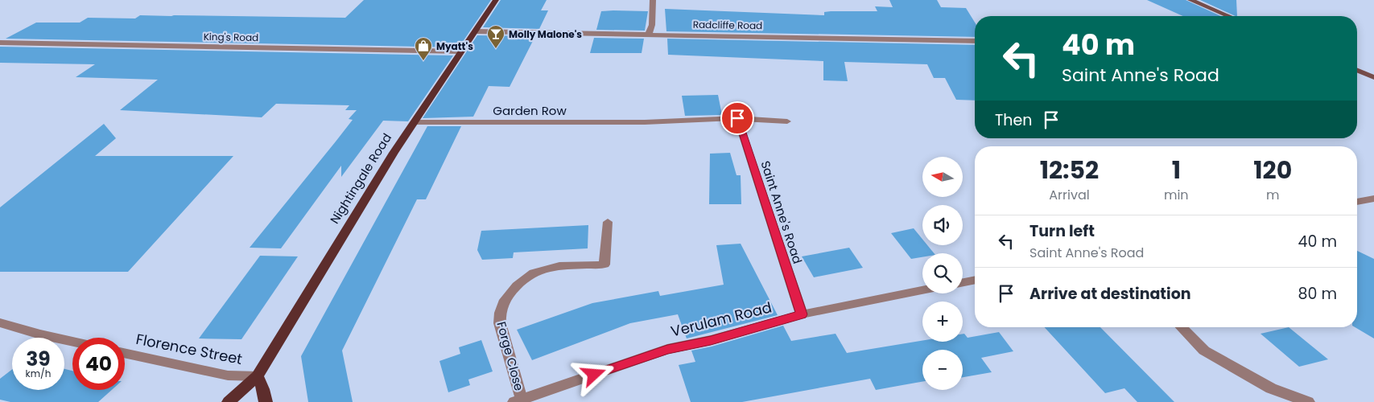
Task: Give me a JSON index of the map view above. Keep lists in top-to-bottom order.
{
  "streets": {
    "main road": ["Nightingale Road"],
    "street": [
      "Radcliffe Road",
      "King's Road",
      "Garden Row",
      "Saint Anne's Road",
      "Verulam Road",
      "Florence Street",
      "Forge Close"
    ]
  },
  "crossings": [
    ["Radcliffe Road", "Nightingale Road"],
    ["King's Road", "Nightingale Road"],
    ["Garden Row", "Nightingale Road"],
    ["Garden Row", "Saint Anne's Road"],
    ["Nightingale Road", "Florence Street"],
    ["Saint Anne's Road", "Verulam Road"],
    ["Verulam Road", "Forge Close"]
  ],
  "places": {
    "bar": ["Molly Malone's"],
    "shop": ["Myatt's"]
  },
  "north": "left",
  "page": {
    "turn": ["40 m", "Saint Anne's Road"],
    "then": "Then",
    "eta": [
      "12:52",
      "Arrival",
      "1",
      "min",
      "120",
      "m"
    ],
    "map_buttons": ["+", "−"],
    "list": [
      {
        "name": "Turn left",
        "note": "Saint Anne's Road",
        "value": "40 m"
      },
      {
        "name": "Arrive at destination",
        "value": "80 m"
      }
    ],
    "speed": "39 km/h",
    "limit": "40"
  }
}
